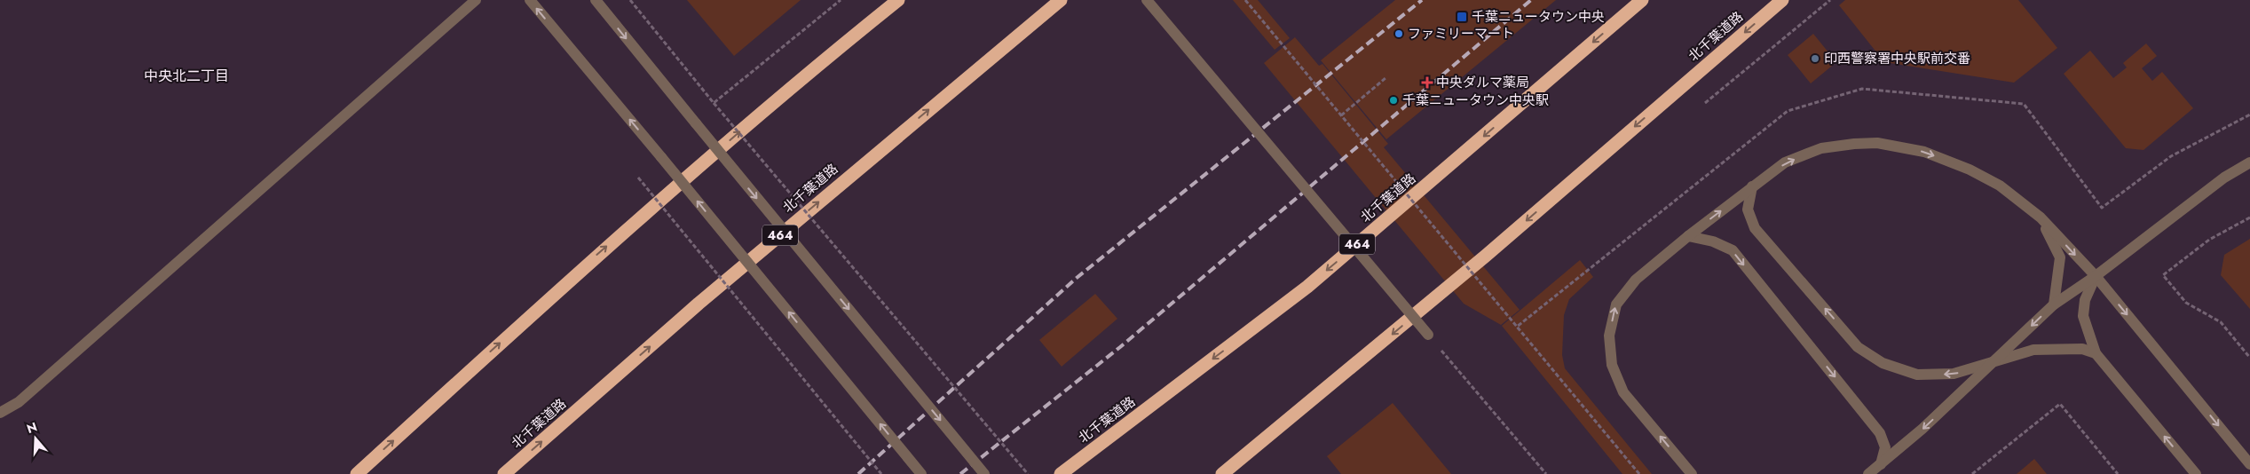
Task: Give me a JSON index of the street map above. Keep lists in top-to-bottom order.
{
  "streets": {
    "highway": ["北千葉道路", "464"]
  },
  "districts": ["中央北二丁目"],
  "places": {
    "transit": ["千葉ニュータウン中央"],
    "other": ["ファミリーマート", "印西警察署中央駅前交番", "千葉ニュータウン中央駅"],
    "health": ["中央ダルマ薬局"]
  },
  "north": "top"
}
